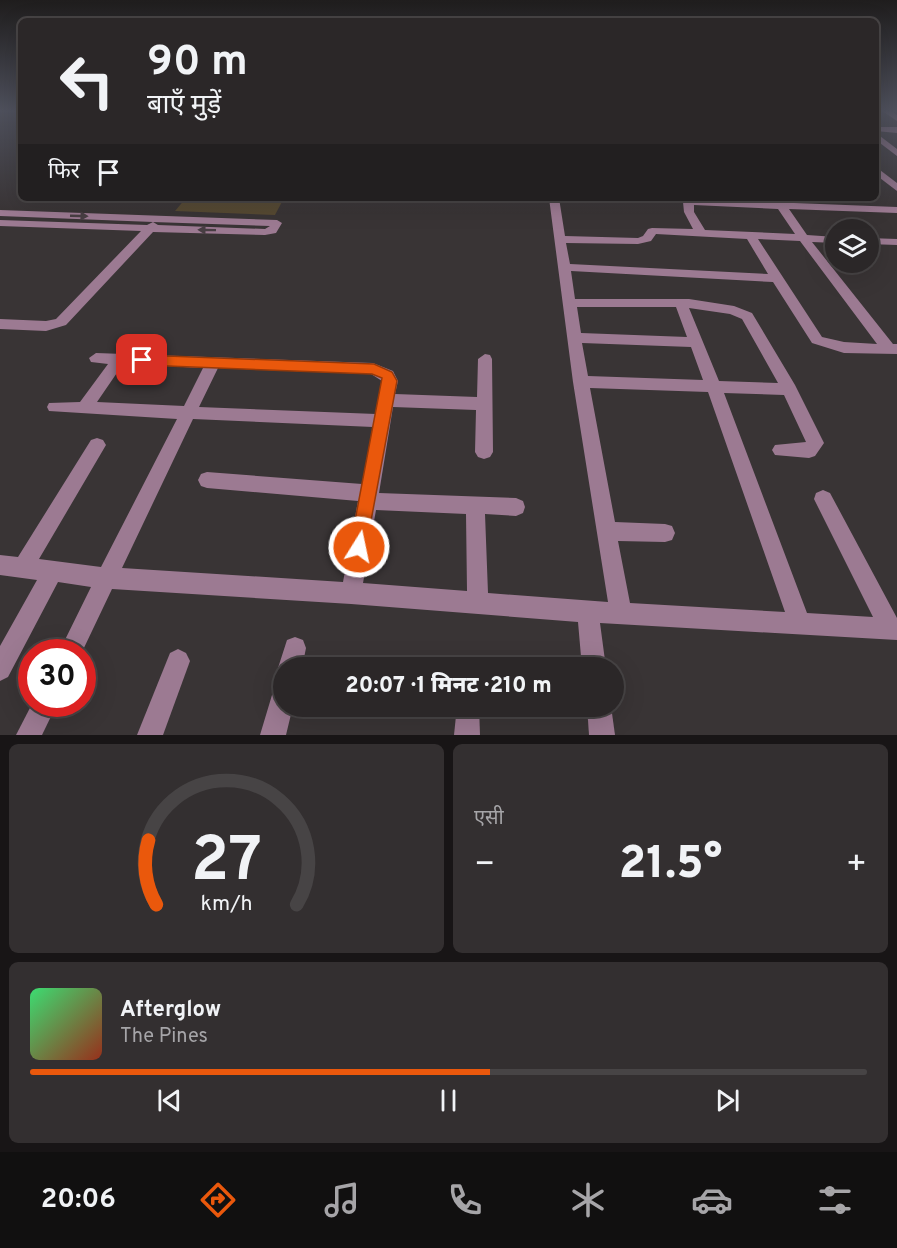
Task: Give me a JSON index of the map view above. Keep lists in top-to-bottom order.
{
  "page": {
    "turn": ["90 m", "बाएँ मुड़ें"],
    "then": "फिर",
    "limit": "30",
    "trip": "20:07 · 1 मिनट · 210 m",
    "tile": "एसी",
    "heat": ["−", "21.5°", "+"],
    "song": ["Afterglow", "The Pines"],
    "tabs": "20:06",
    "gauge": ["27", "km/h"]
  }
}
